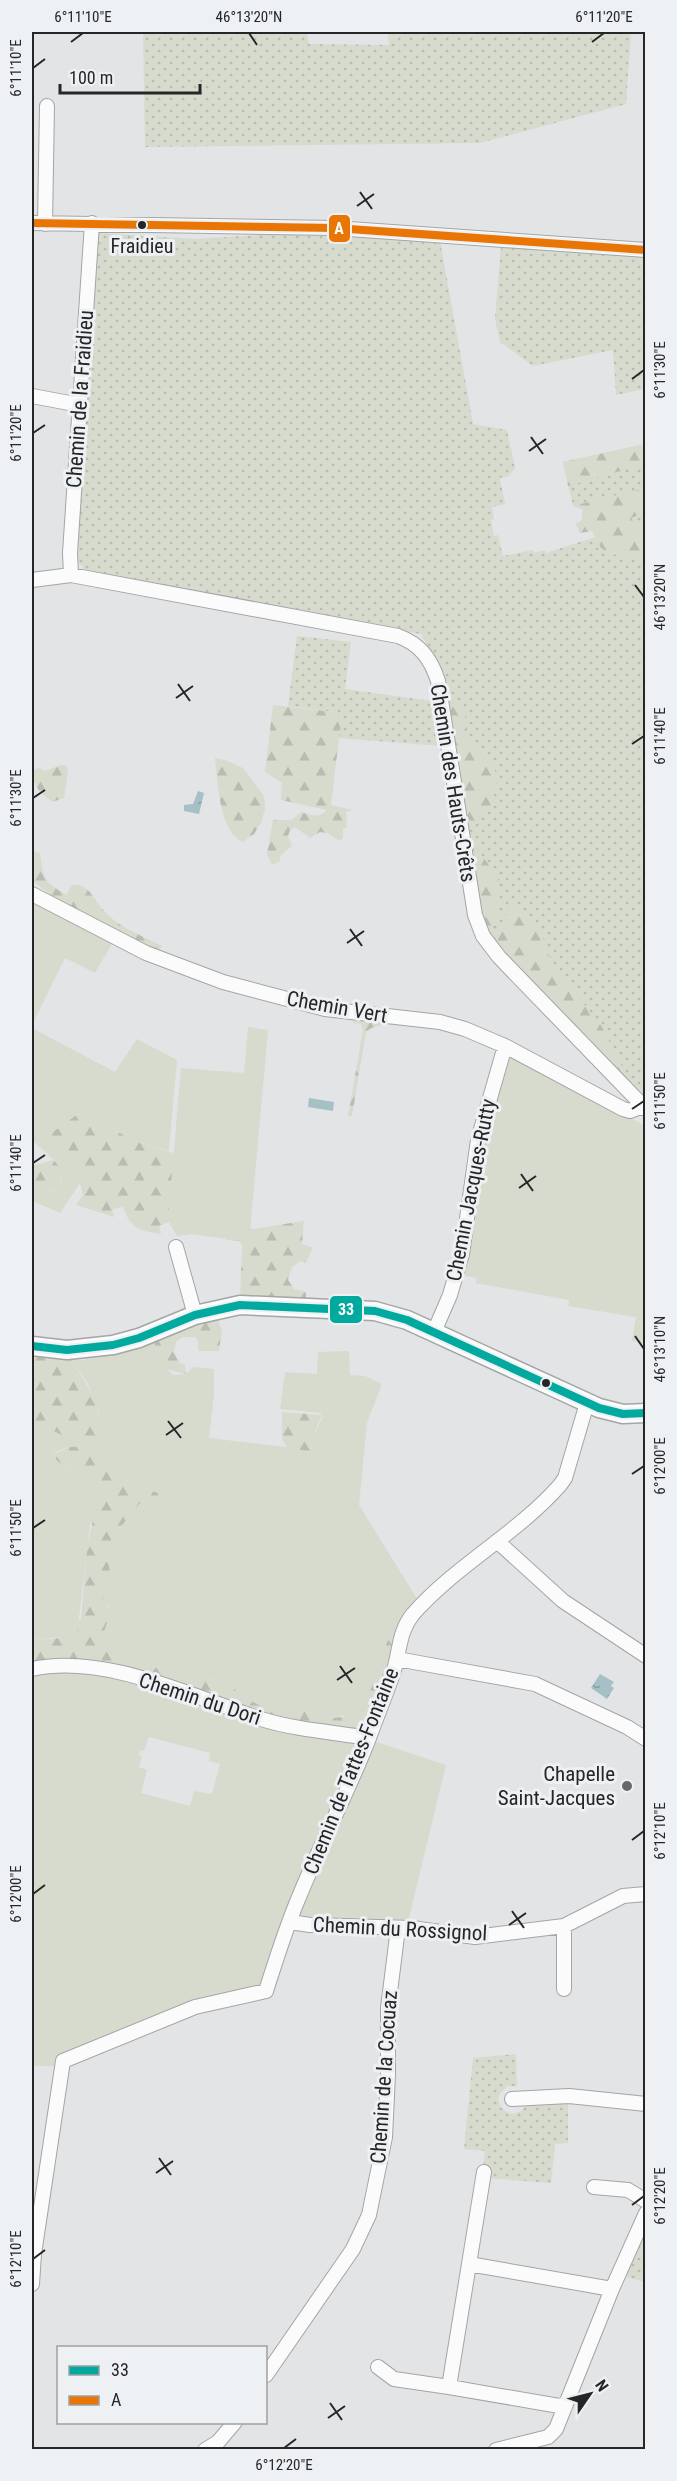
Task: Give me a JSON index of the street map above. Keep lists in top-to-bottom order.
{
  "streets": {
    "street": [
      "Chemin de la Fraidieu",
      "Chemin des Hauts-Crêts",
      "Chemin Vert",
      "Chemin Jacques-Rutty",
      "Chemin du Dori",
      "Chemin de Tattes-Fontaine",
      "Chemin du Rossignol",
      "Chemin de la Cocuaz"
    ]
  },
  "crossings": [
    ["Chemin de la Fraidieu", "Chemin des Hauts-Crêts"],
    ["Chemin des Hauts-Crêts", "Chemin Vert"],
    ["Chemin Vert", "Chemin Jacques-Rutty"],
    ["Chemin du Dori", "Chemin de Tattes-Fontaine"],
    ["Chemin de Tattes-Fontaine", "Chemin du Rossignol"],
    ["Chemin du Rossignol", "Chemin de la Cocuaz"]
  ],
  "places": ["Fraidieu", "Chapelle Saint-Jacques"],
  "lines": ["transit line A", "transit line 33"],
  "legend": ["33", "A"],
  "scale_bar": "100 m",
  "north": "top right",
  "coordinates": [
    "6°11'10\"E",
    "46°13'20\"N",
    "6°11'20\"E",
    "6°11'30\"E",
    "6°11'40\"E",
    "6°11'50\"E",
    "46°13'10\"N",
    "6°12'00\"E",
    "6°12'10\"E",
    "6°12'20\"E"
  ]
}
